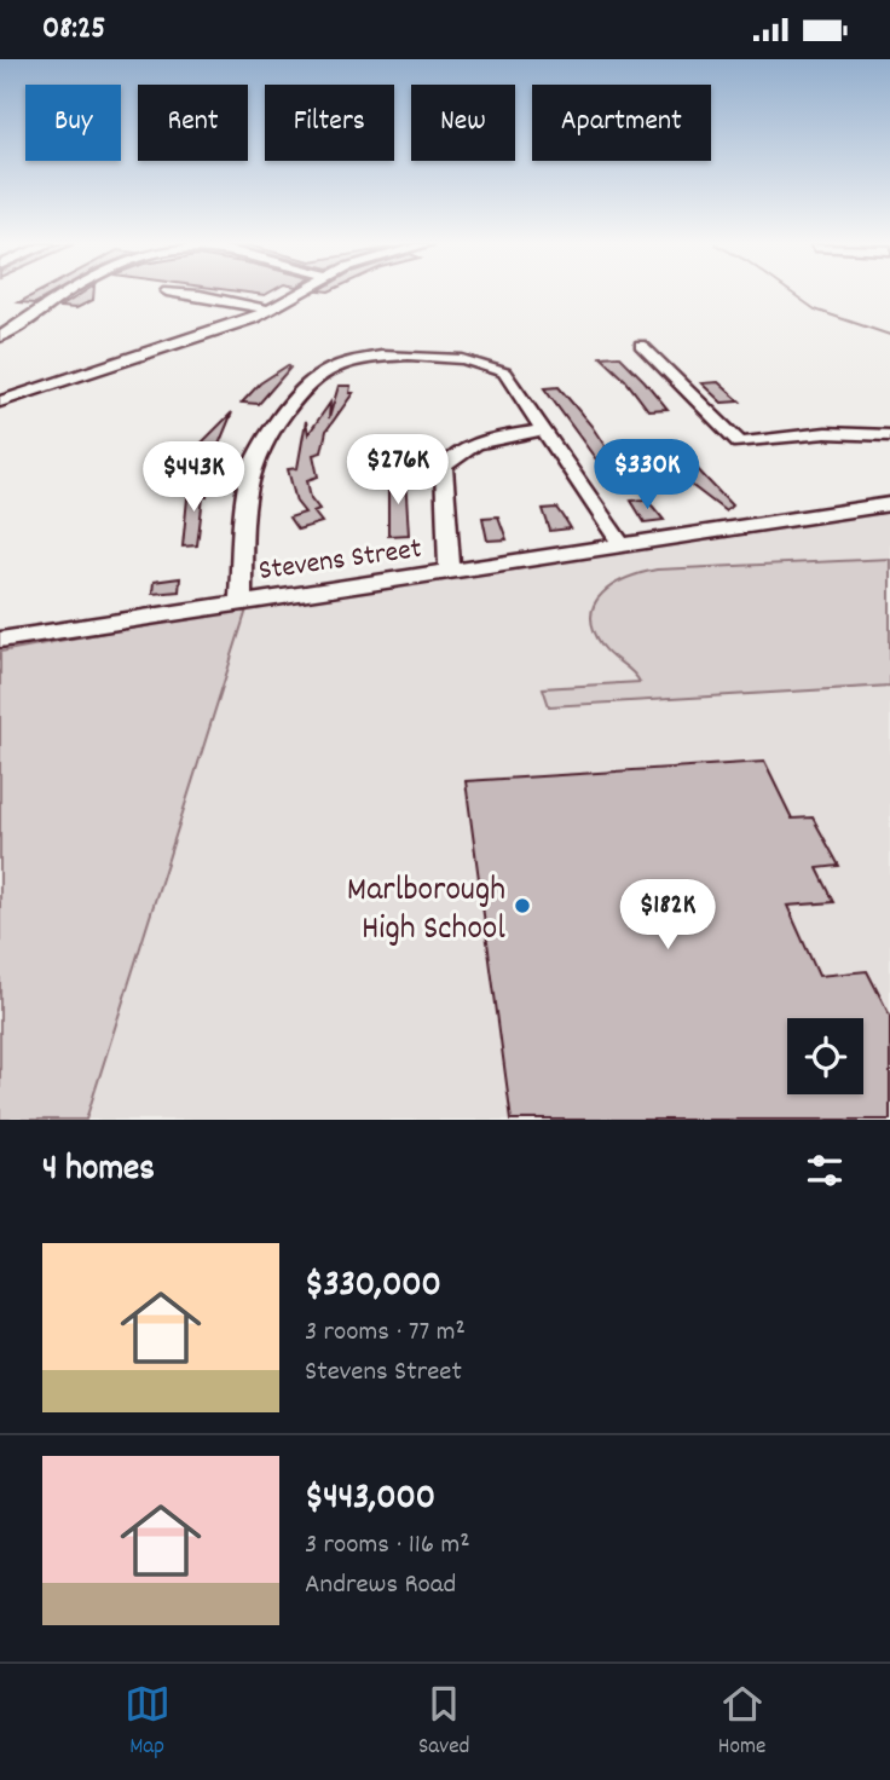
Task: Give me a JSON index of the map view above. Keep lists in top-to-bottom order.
{
  "streets": {
    "street": ["Stevens Street"]
  },
  "places": ["Marlborough High School"],
  "page": {
    "status": "08:25",
    "chip": [
      "Buy",
      "Rent",
      "Filters",
      "New",
      "Apartment"
    ],
    "price": [
      "$276K",
      "$330K",
      "$443K",
      "$182K"
    ],
    "heading": "4 homes",
    "list": [
      {
        "name": "$330,000",
        "note": "3 rooms · 77 m² · Stevens Street"
      },
      {
        "name": "$443,000",
        "note": "3 rooms · 116 m² · Andrews Road"
      }
    ],
    "tabs": ["Map", "Saved", "Home"]
  }
}
